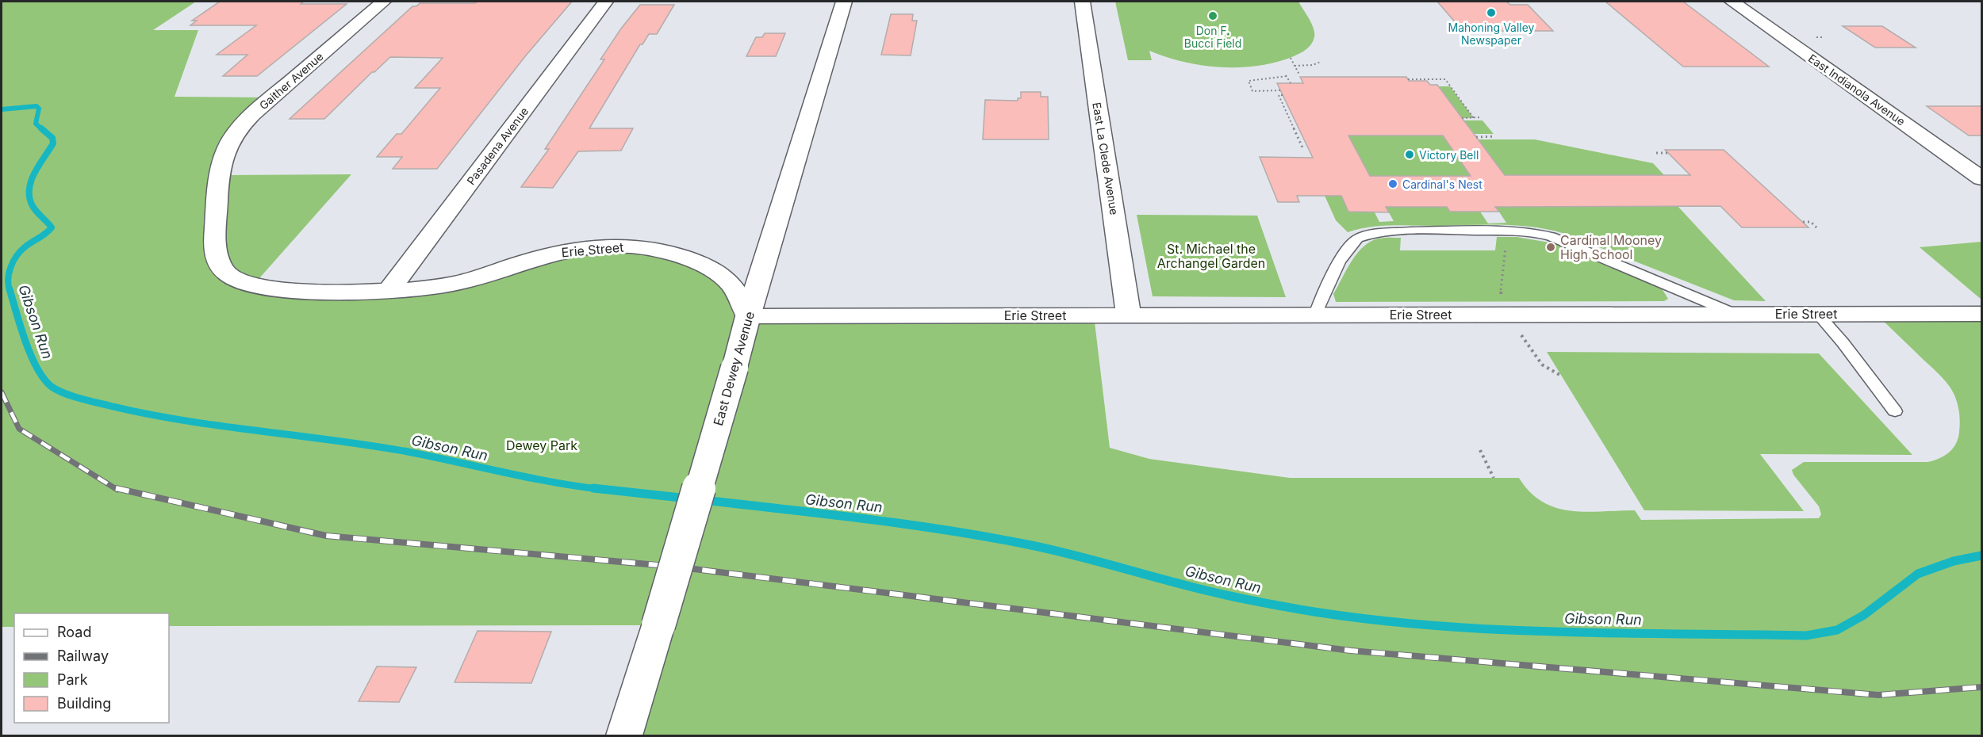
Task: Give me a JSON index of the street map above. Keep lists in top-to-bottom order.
{
  "streets": {
    "street": [
      "Gaither Avenue",
      "East Indianola Avenue",
      "Pasadena Avenue",
      "East La Clede Avenue",
      "Erie Street",
      "East Dewey Avenue"
    ]
  },
  "crossings": [
    ["Gaither Avenue", "Erie Street"],
    ["Pasadena Avenue", "Erie Street"],
    ["East La Clede Avenue", "Erie Street"],
    ["Erie Street", "East Dewey Avenue"]
  ],
  "water": ["Gibson Run"],
  "parks": ["St. Michael the Archangel Garden", "Dewey Park"],
  "places": [
    "Mahoning Valley Newspaper",
    "Don F. Bucci Field",
    "Victory Bell",
    "Cardinal's Nest",
    "Cardinal Mooney High School"
  ],
  "legend": [
    "Road",
    "Railway",
    "Park",
    "Building"
  ]
}
